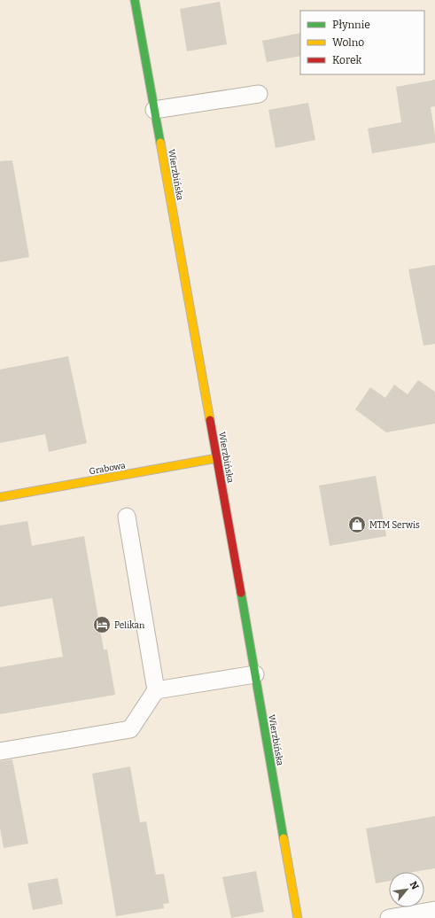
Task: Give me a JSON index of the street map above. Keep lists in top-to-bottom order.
{
  "streets": {
    "street": ["Wierzbińska", "Grabowa"]
  },
  "crossings": [
    ["Wierzbińska", "Grabowa"]
  ],
  "places": {
    "shop": ["MTM Serwis"],
    "hotel": ["Pelikan"]
  },
  "legend": ["Płynnie", "Wolno", "Korek"],
  "north": "top right"
}
